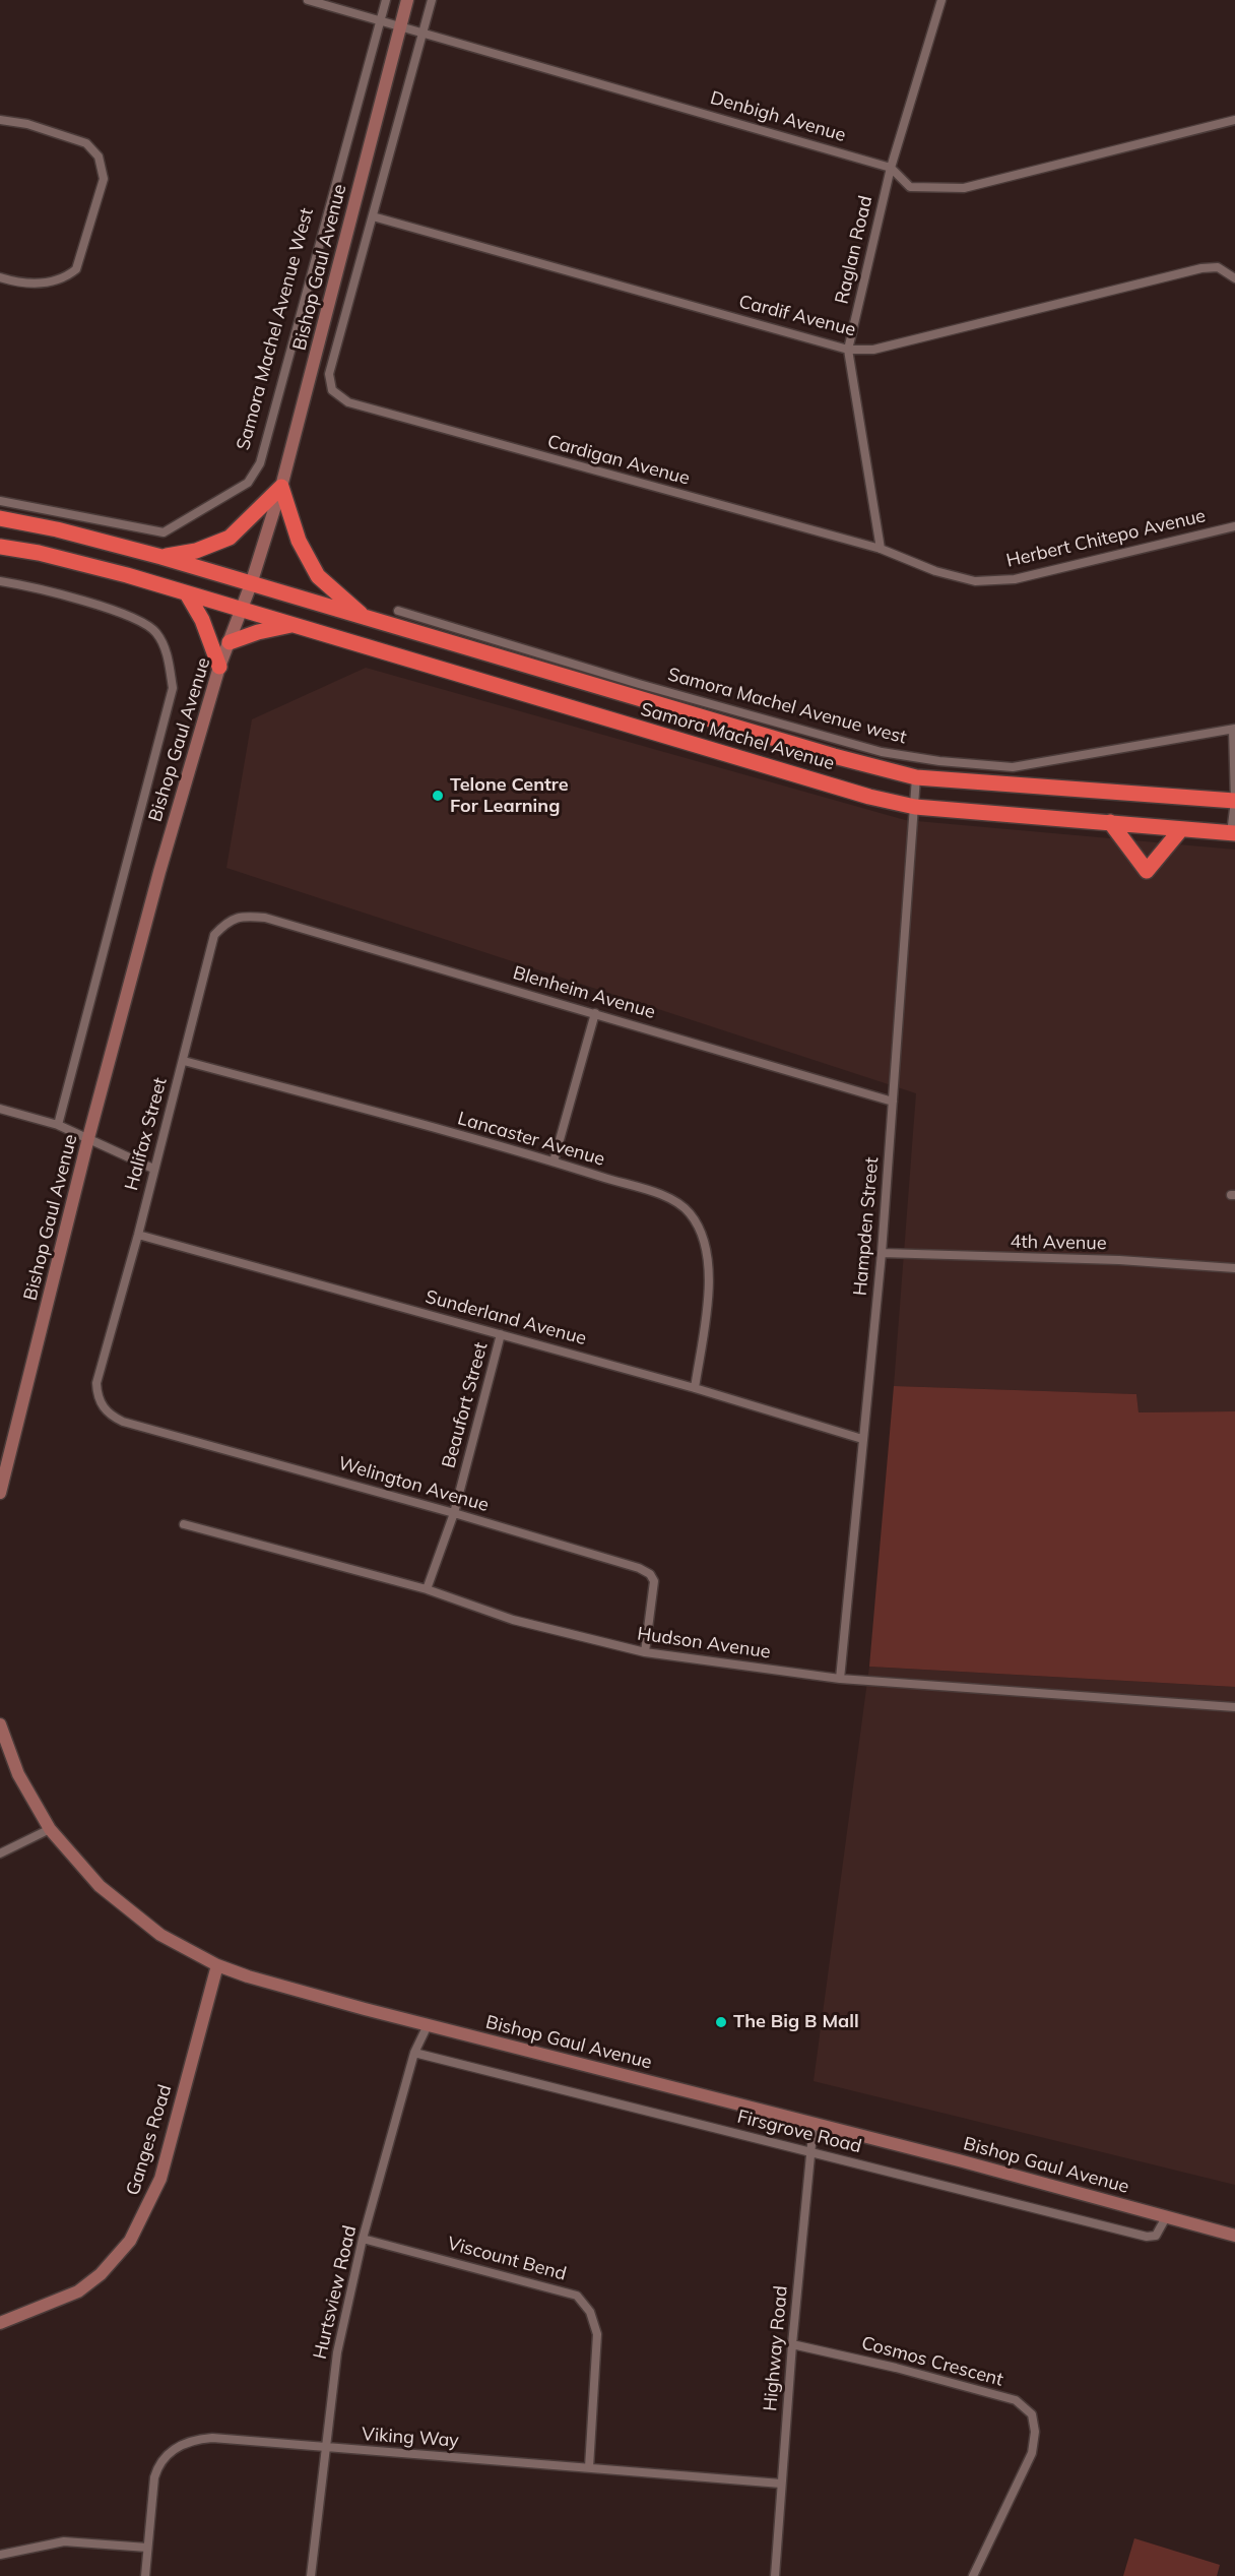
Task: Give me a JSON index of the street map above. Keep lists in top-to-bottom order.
{
  "streets": {
    "highway": ["Samora Machel Avenue"],
    "main road": ["Bishop Gaul Avenue", "Ganges Road"],
    "street": [
      "Denbigh Avenue",
      "Raglan Road",
      "Cardif Avenue",
      "Samora Machel Avenue West",
      "Cardigan Avenue",
      "Herbert Chitepo Avenue",
      "Samora Machel Avenue west",
      "Blenheim Avenue",
      "Halifax Street",
      "Lancaster Avenue",
      "Hampden Street",
      "4th Avenue",
      "Sunderland Avenue",
      "Beaufort Street",
      "Welington Avenue",
      "Hudson Avenue",
      "Firsgrove Road",
      "Viscount Bend",
      "Hurtsview Road",
      "Highway Road",
      "Cosmos Crescent",
      "Viking Way"
    ]
  },
  "crossings": [
    ["Denbigh Avenue", "Raglan Road"],
    ["Denbigh Avenue", "Bishop Gaul Avenue"],
    ["Denbigh Avenue", "Samora Machel Avenue West"],
    ["Raglan Road", "Cardif Avenue"],
    ["Raglan Road", "Cardigan Avenue"],
    ["Raglan Road", "Herbert Chitepo Avenue"],
    ["Bishop Gaul Avenue", "Cardif Avenue"],
    ["Bishop Gaul Avenue", "Cardigan Avenue"],
    ["Bishop Gaul Avenue", "Samora Machel Avenue"],
    ["Bishop Gaul Avenue", "Firsgrove Road"],
    ["Bishop Gaul Avenue", "Ganges Road"],
    ["Bishop Gaul Avenue", "Hurtsview Road"],
    ["Bishop Gaul Avenue", "Highway Road"],
    ["Cardigan Avenue", "Herbert Chitepo Avenue"],
    ["Samora Machel Avenue", "Hampden Street"],
    ["Blenheim Avenue", "Halifax Street"],
    ["Blenheim Avenue", "Hampden Street"],
    ["Halifax Street", "Lancaster Avenue"],
    ["Halifax Street", "Sunderland Avenue"],
    ["Halifax Street", "Welington Avenue"],
    ["Lancaster Avenue", "Sunderland Avenue"],
    ["Hampden Street", "4th Avenue"],
    ["Hampden Street", "Sunderland Avenue"],
    ["Hampden Street", "Hudson Avenue"],
    ["Sunderland Avenue", "Beaufort Street"],
    ["Beaufort Street", "Welington Avenue"],
    ["Beaufort Street", "Hudson Avenue"],
    ["Welington Avenue", "Hudson Avenue"],
    ["Firsgrove Road", "Hurtsview Road"],
    ["Firsgrove Road", "Highway Road"],
    ["Viscount Bend", "Hurtsview Road"],
    ["Viscount Bend", "Viking Way"],
    ["Hurtsview Road", "Viking Way"],
    ["Highway Road", "Cosmos Crescent"],
    ["Highway Road", "Viking Way"]
  ],
  "places": ["Telone Centre For Learning", "The Big B Mall"]
}
